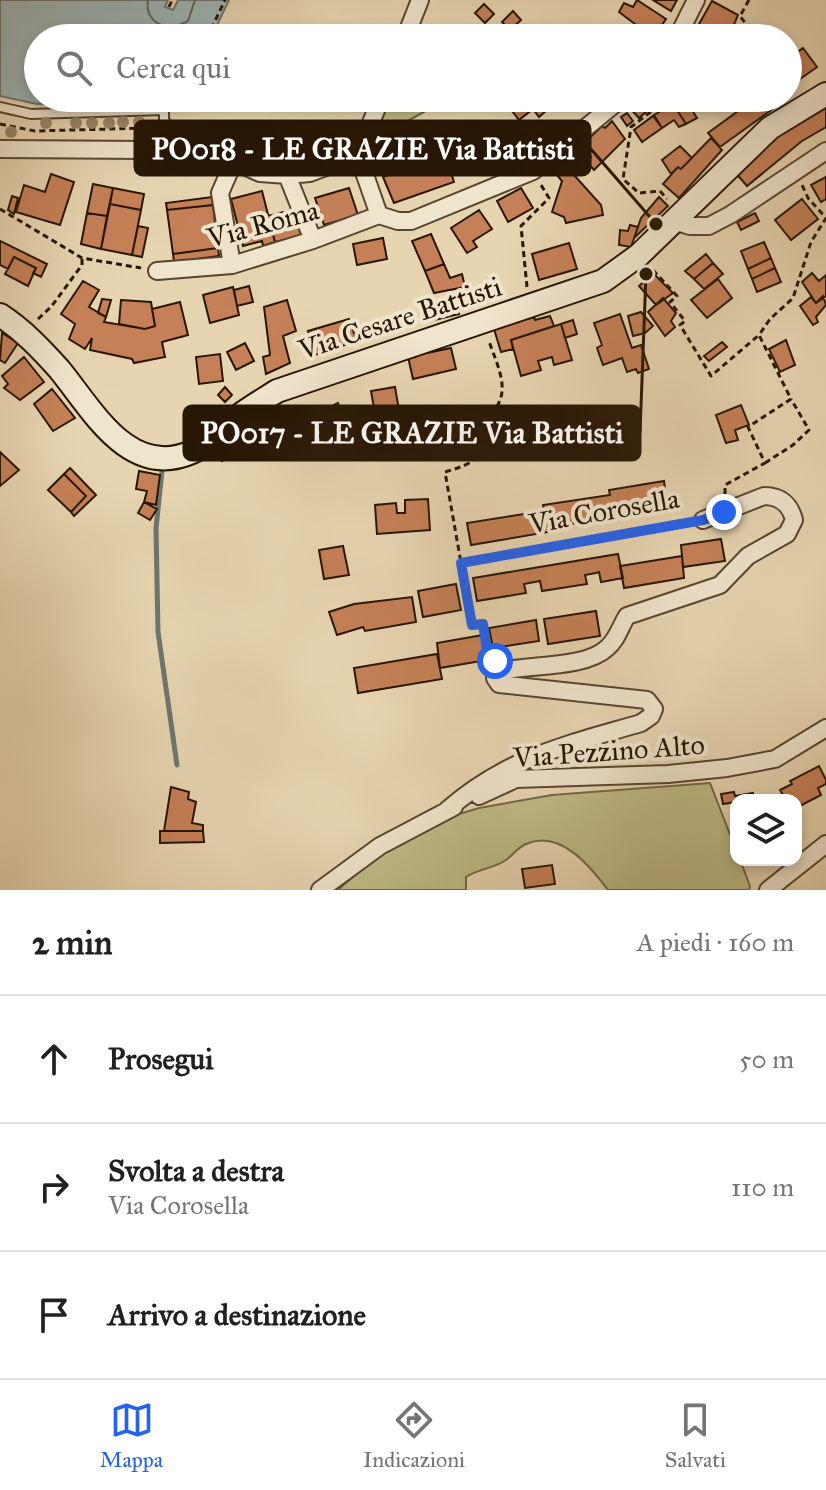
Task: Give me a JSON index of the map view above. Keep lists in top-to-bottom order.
{
  "streets": {
    "main road": ["Via Cesare Battisti"],
    "street": ["Via Roma", "Via Corosella", "Via Pezzino Alto"]
  },
  "places": ["PO018 - LE GRAZIE Via Battisti", "PO017 - LE GRAZIE Via Battisti"],
  "page": {
    "search": "Cerca qui",
    "heading": ["2 min", "A piedi · 160 m"],
    "list": [
      ["Prosegui", "50 m"],
      ["Svolta a destra", "Via Corosella", "110 m"],
      "Arrivo a destinazione"
    ],
    "nav": ["Mappa", "Indicazioni", "Salvati"]
  }
}
